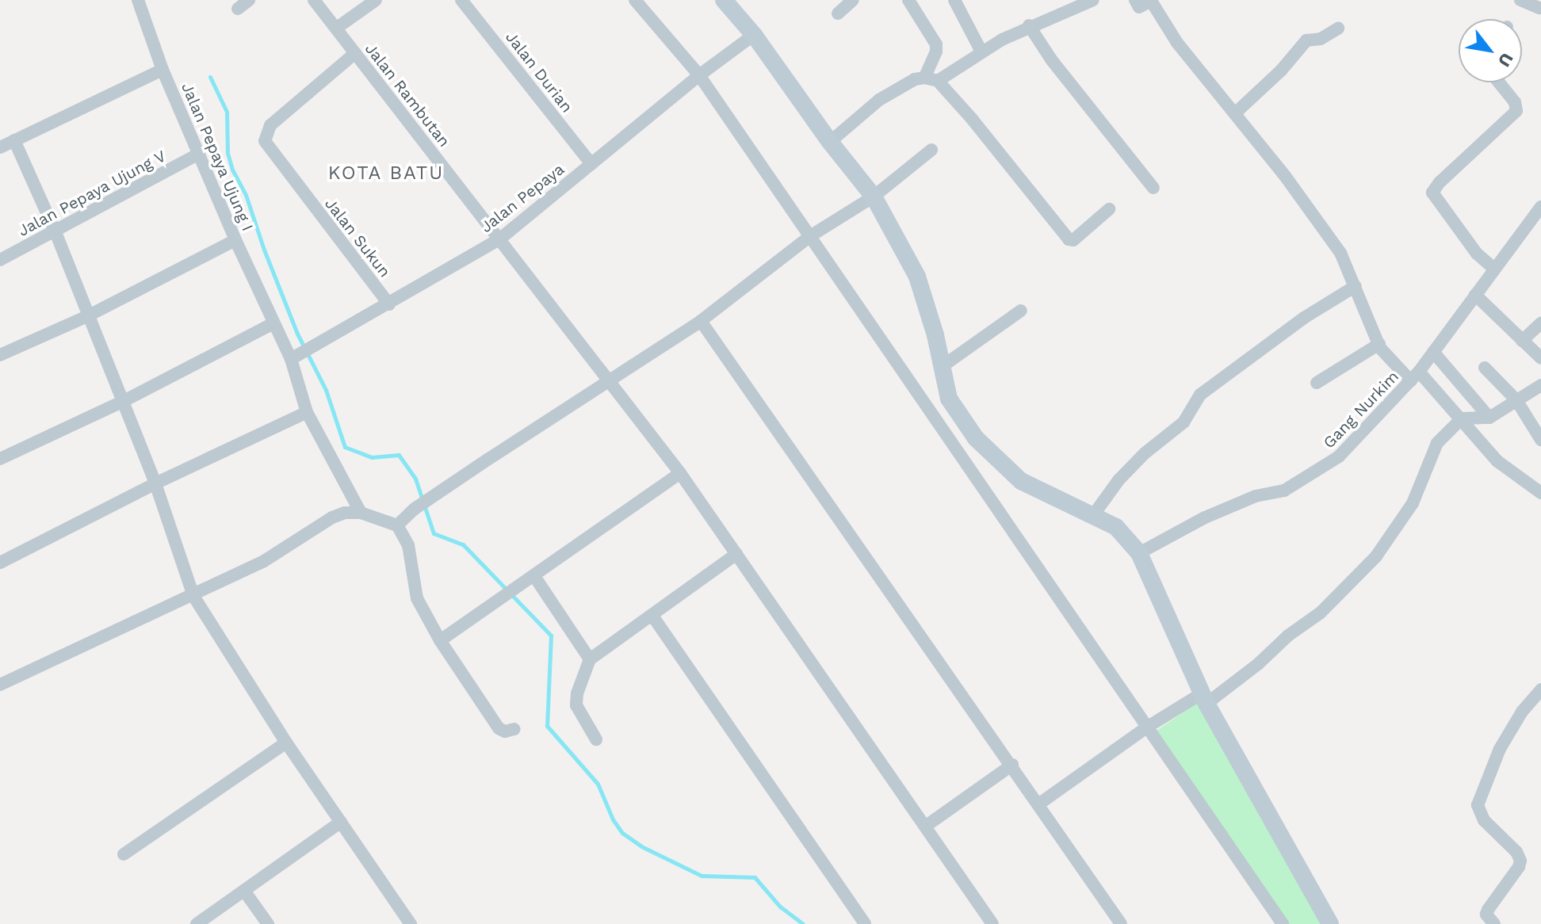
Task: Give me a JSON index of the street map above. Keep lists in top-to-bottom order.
{
  "streets": {
    "street": [
      "Jalan Durian",
      "Jalan Rambutan",
      "Jalan Pepaya Ujung I",
      "Jalan Pepaya Ujung V",
      "Jalan Pepaya",
      "Jalan Sukun",
      "Gang Nurkim"
    ]
  },
  "crossings": [
    ["Jalan Durian", "Jalan Pepaya"],
    ["Jalan Rambutan", "Jalan Pepaya"],
    ["Jalan Rambutan", "Jalan Sukun"],
    ["Jalan Pepaya Ujung I", "Jalan Pepaya Ujung V"],
    ["Jalan Pepaya Ujung I", "Jalan Pepaya"],
    ["Jalan Pepaya", "Jalan Sukun"]
  ],
  "districts": ["KOTA BATU"],
  "north": "bottom right"
}
